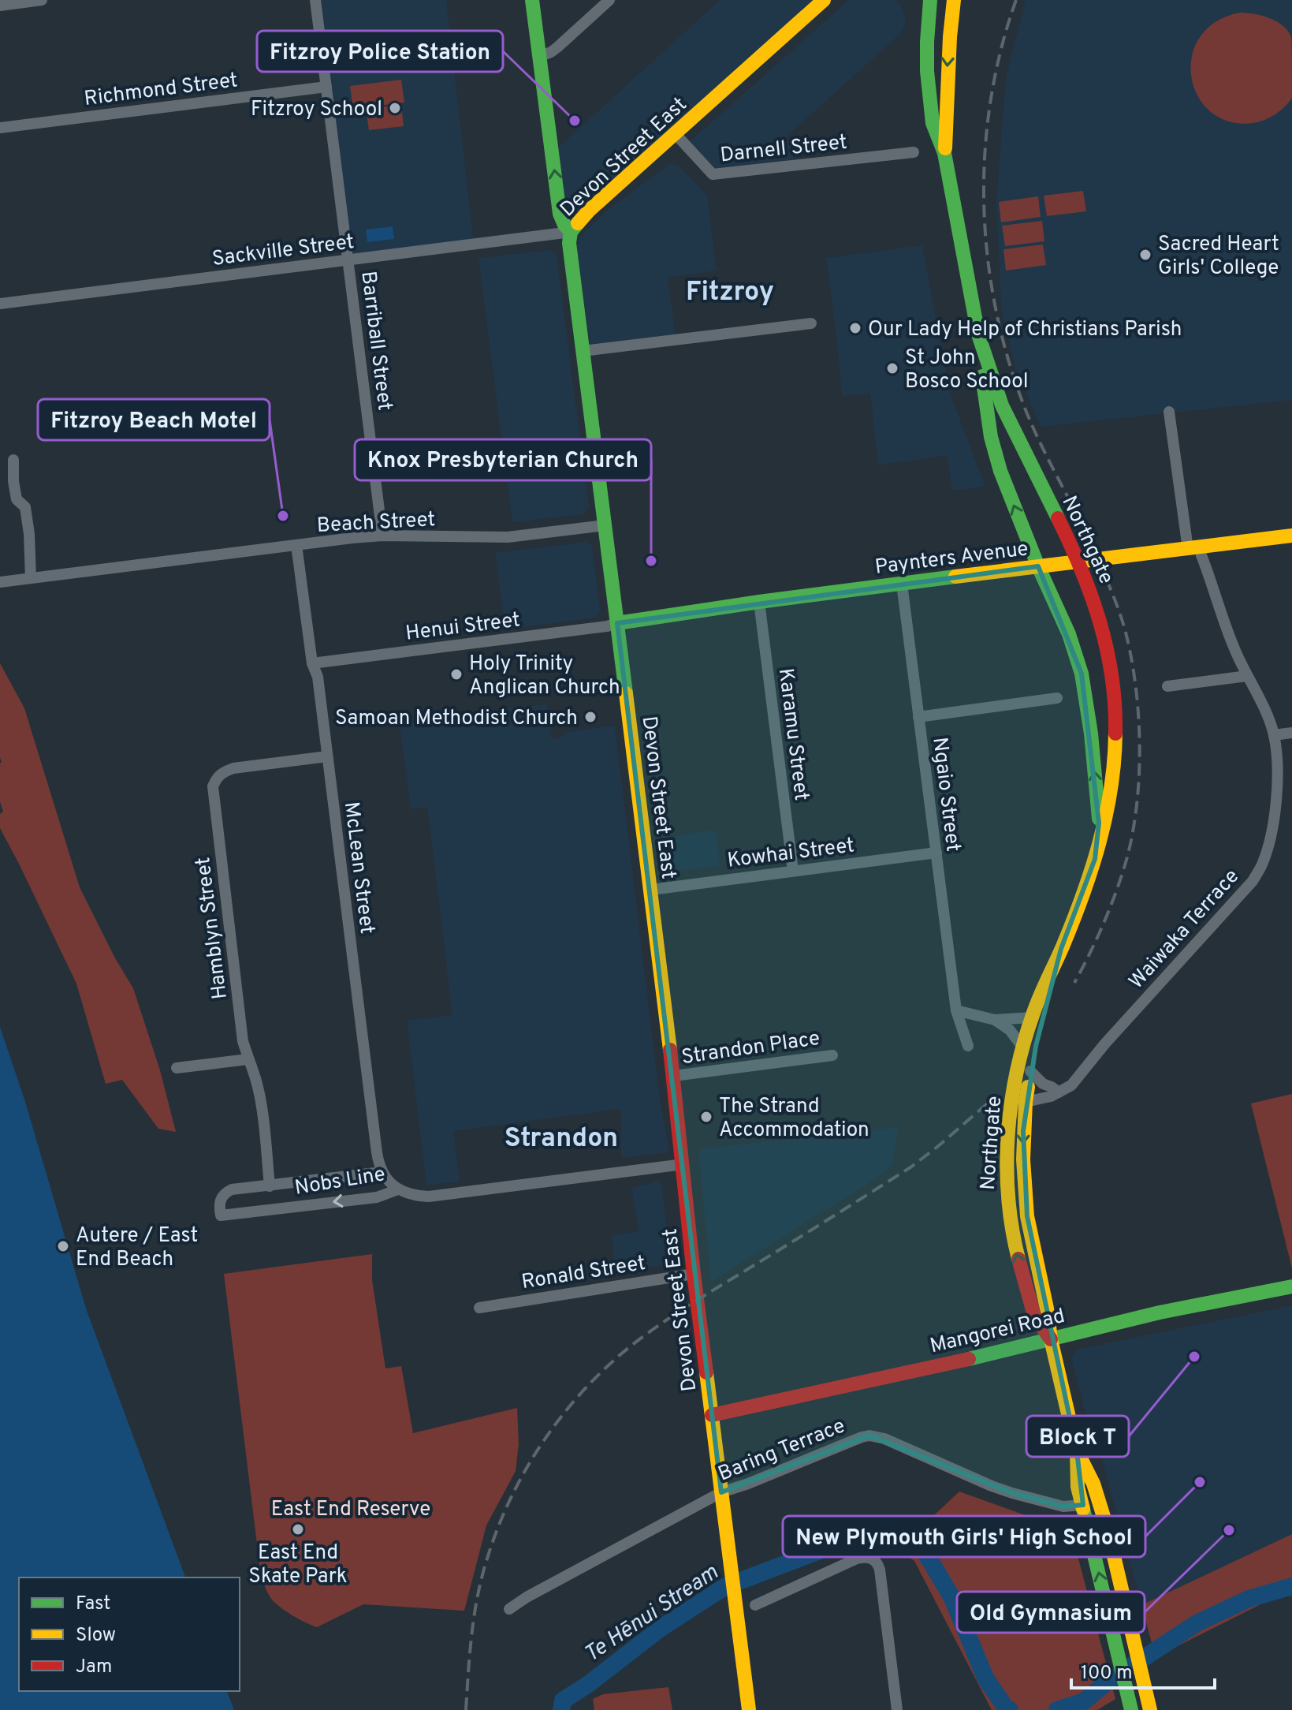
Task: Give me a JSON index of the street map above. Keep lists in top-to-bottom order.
{
  "streets": {
    "main road": [
      "Devon Street East",
      "Northgate",
      "Paynters Avenue",
      "Mangorei Road"
    ],
    "street": [
      "Richmond Street",
      "Darnell Street",
      "Sackville Street",
      "Barriball Street",
      "Beach Street",
      "Henui Street",
      "Karamu Street",
      "Ngaio Street",
      "Kowhai Street",
      "McLean Street",
      "Hamblyn Street",
      "Waiwaka Terrace",
      "Strandon Place",
      "Nobs Line",
      "Ronald Street",
      "Baring Terrace"
    ]
  },
  "crossings": [
    ["Richmond Street", "Barriball Street"],
    ["Darnell Street", "Devon Street East"],
    ["Devon Street East", "Sackville Street"],
    ["Devon Street East", "Beach Street"],
    ["Devon Street East", "Paynters Avenue"],
    ["Devon Street East", "Henui Street"],
    ["Devon Street East", "Kowhai Street"],
    ["Devon Street East", "Strandon Place"],
    ["Devon Street East", "Nobs Line"],
    ["Devon Street East", "Ronald Street"],
    ["Devon Street East", "Mangorei Road"],
    ["Devon Street East", "Baring Terrace"],
    ["Sackville Street", "Barriball Street"],
    ["Barriball Street", "Beach Street"],
    ["Beach Street", "McLean Street"],
    ["Northgate", "Waiwaka Terrace"],
    ["Northgate", "Mangorei Road"],
    ["Northgate", "Baring Terrace"],
    ["Paynters Avenue", "Henui Street"],
    ["Paynters Avenue", "Karamu Street"],
    ["Paynters Avenue", "Ngaio Street"],
    ["Paynters Avenue", "Waiwaka Terrace"],
    ["Henui Street", "McLean Street"],
    ["Karamu Street", "Kowhai Street"],
    ["Ngaio Street", "Kowhai Street"],
    ["McLean Street", "Hamblyn Street"],
    ["McLean Street", "Nobs Line"],
    ["Hamblyn Street", "Nobs Line"]
  ],
  "districts": ["Fitzroy", "Strandon"],
  "water": ["Te Hēnui Stream"],
  "parks": ["East End Reserve"],
  "places": [
    "Fitzroy School",
    "Fitzroy Police Station",
    "Sacred Heart Girls' College",
    "Our Lady Help of Christians Parish",
    "St John Bosco School",
    "Fitzroy Beach Motel",
    "Knox Presbyterian Church",
    "Holy Trinity Anglican Church",
    "Samoan Methodist Church",
    "The Strand Accommodation",
    "Autere / East End Beach",
    "Block T",
    "New Plymouth Girls' High School",
    "East End Skate Park",
    "Old Gymnasium"
  ],
  "legend": ["Fast", "Slow", "Jam"],
  "scale_bar": "100 m"
}
